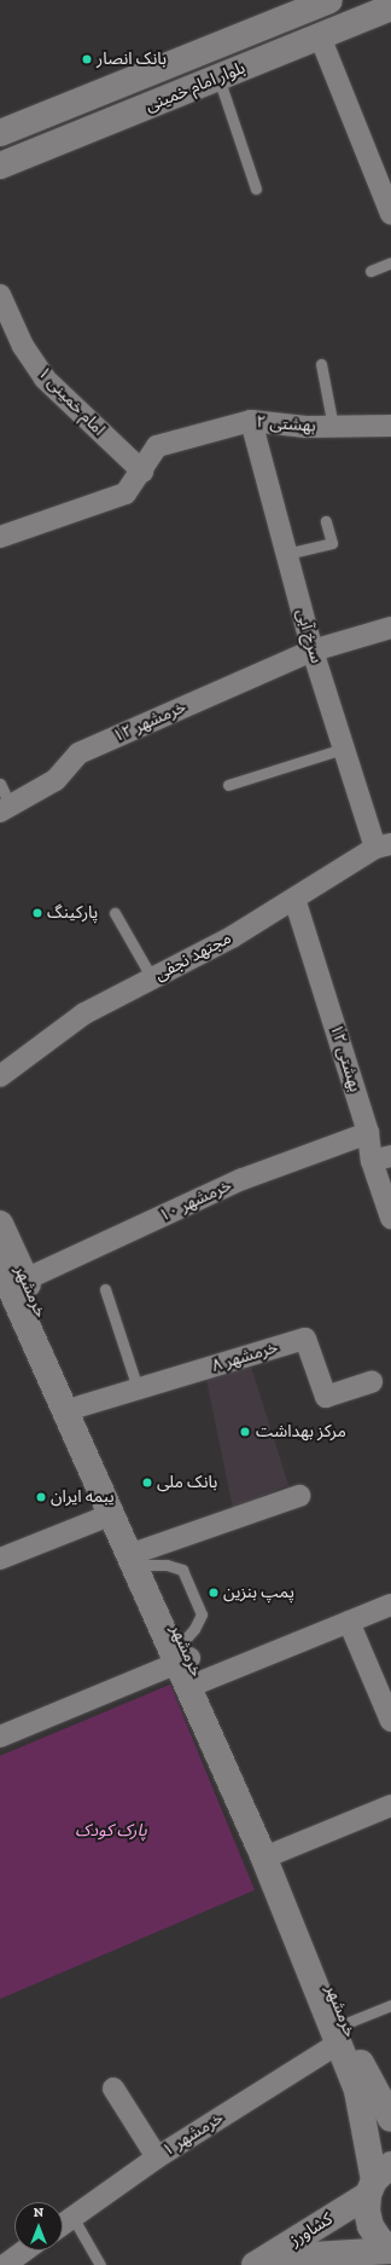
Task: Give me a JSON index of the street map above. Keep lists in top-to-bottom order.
{
  "streets": {
    "main road": ["بلوار امام خمینی", "خرمشهر", "کشاورز"],
    "street": [
      "امام خمینی ۱",
      "بهشتی ۲",
      "سرخ آبی",
      "خرمشهر ۱۲",
      "مجتهد نجفی",
      "بهشتی ۱۲",
      "خرمشهر ۱۰",
      "خرمشهر ۸",
      "خرمشهر ۱"
    ]
  },
  "crossings": [
    ["امام خمینی ۱", "بهشتی ۲"],
    ["بهشتی ۲", "سرخ آبی"],
    ["سرخ آبی", "خرمشهر ۱۲"],
    ["سرخ آبی", "مجتهد نجفی"],
    ["مجتهد نجفی", "بهشتی ۱۲"],
    ["بهشتی ۱۲", "خرمشهر ۱۰"],
    ["خرمشهر ۱۰", "خرمشهر"],
    ["خرمشهر", "خرمشهر ۸"],
    ["خرمشهر", "خرمشهر ۱"]
  ],
  "parks": ["پارک کودک"],
  "places": [
    "بانک انصار",
    "پارکینگ",
    "مرکز بهداشت",
    "بانک ملی",
    "یبمه ایران",
    "پمپ بنزین"
  ],
  "north": "top"
}
